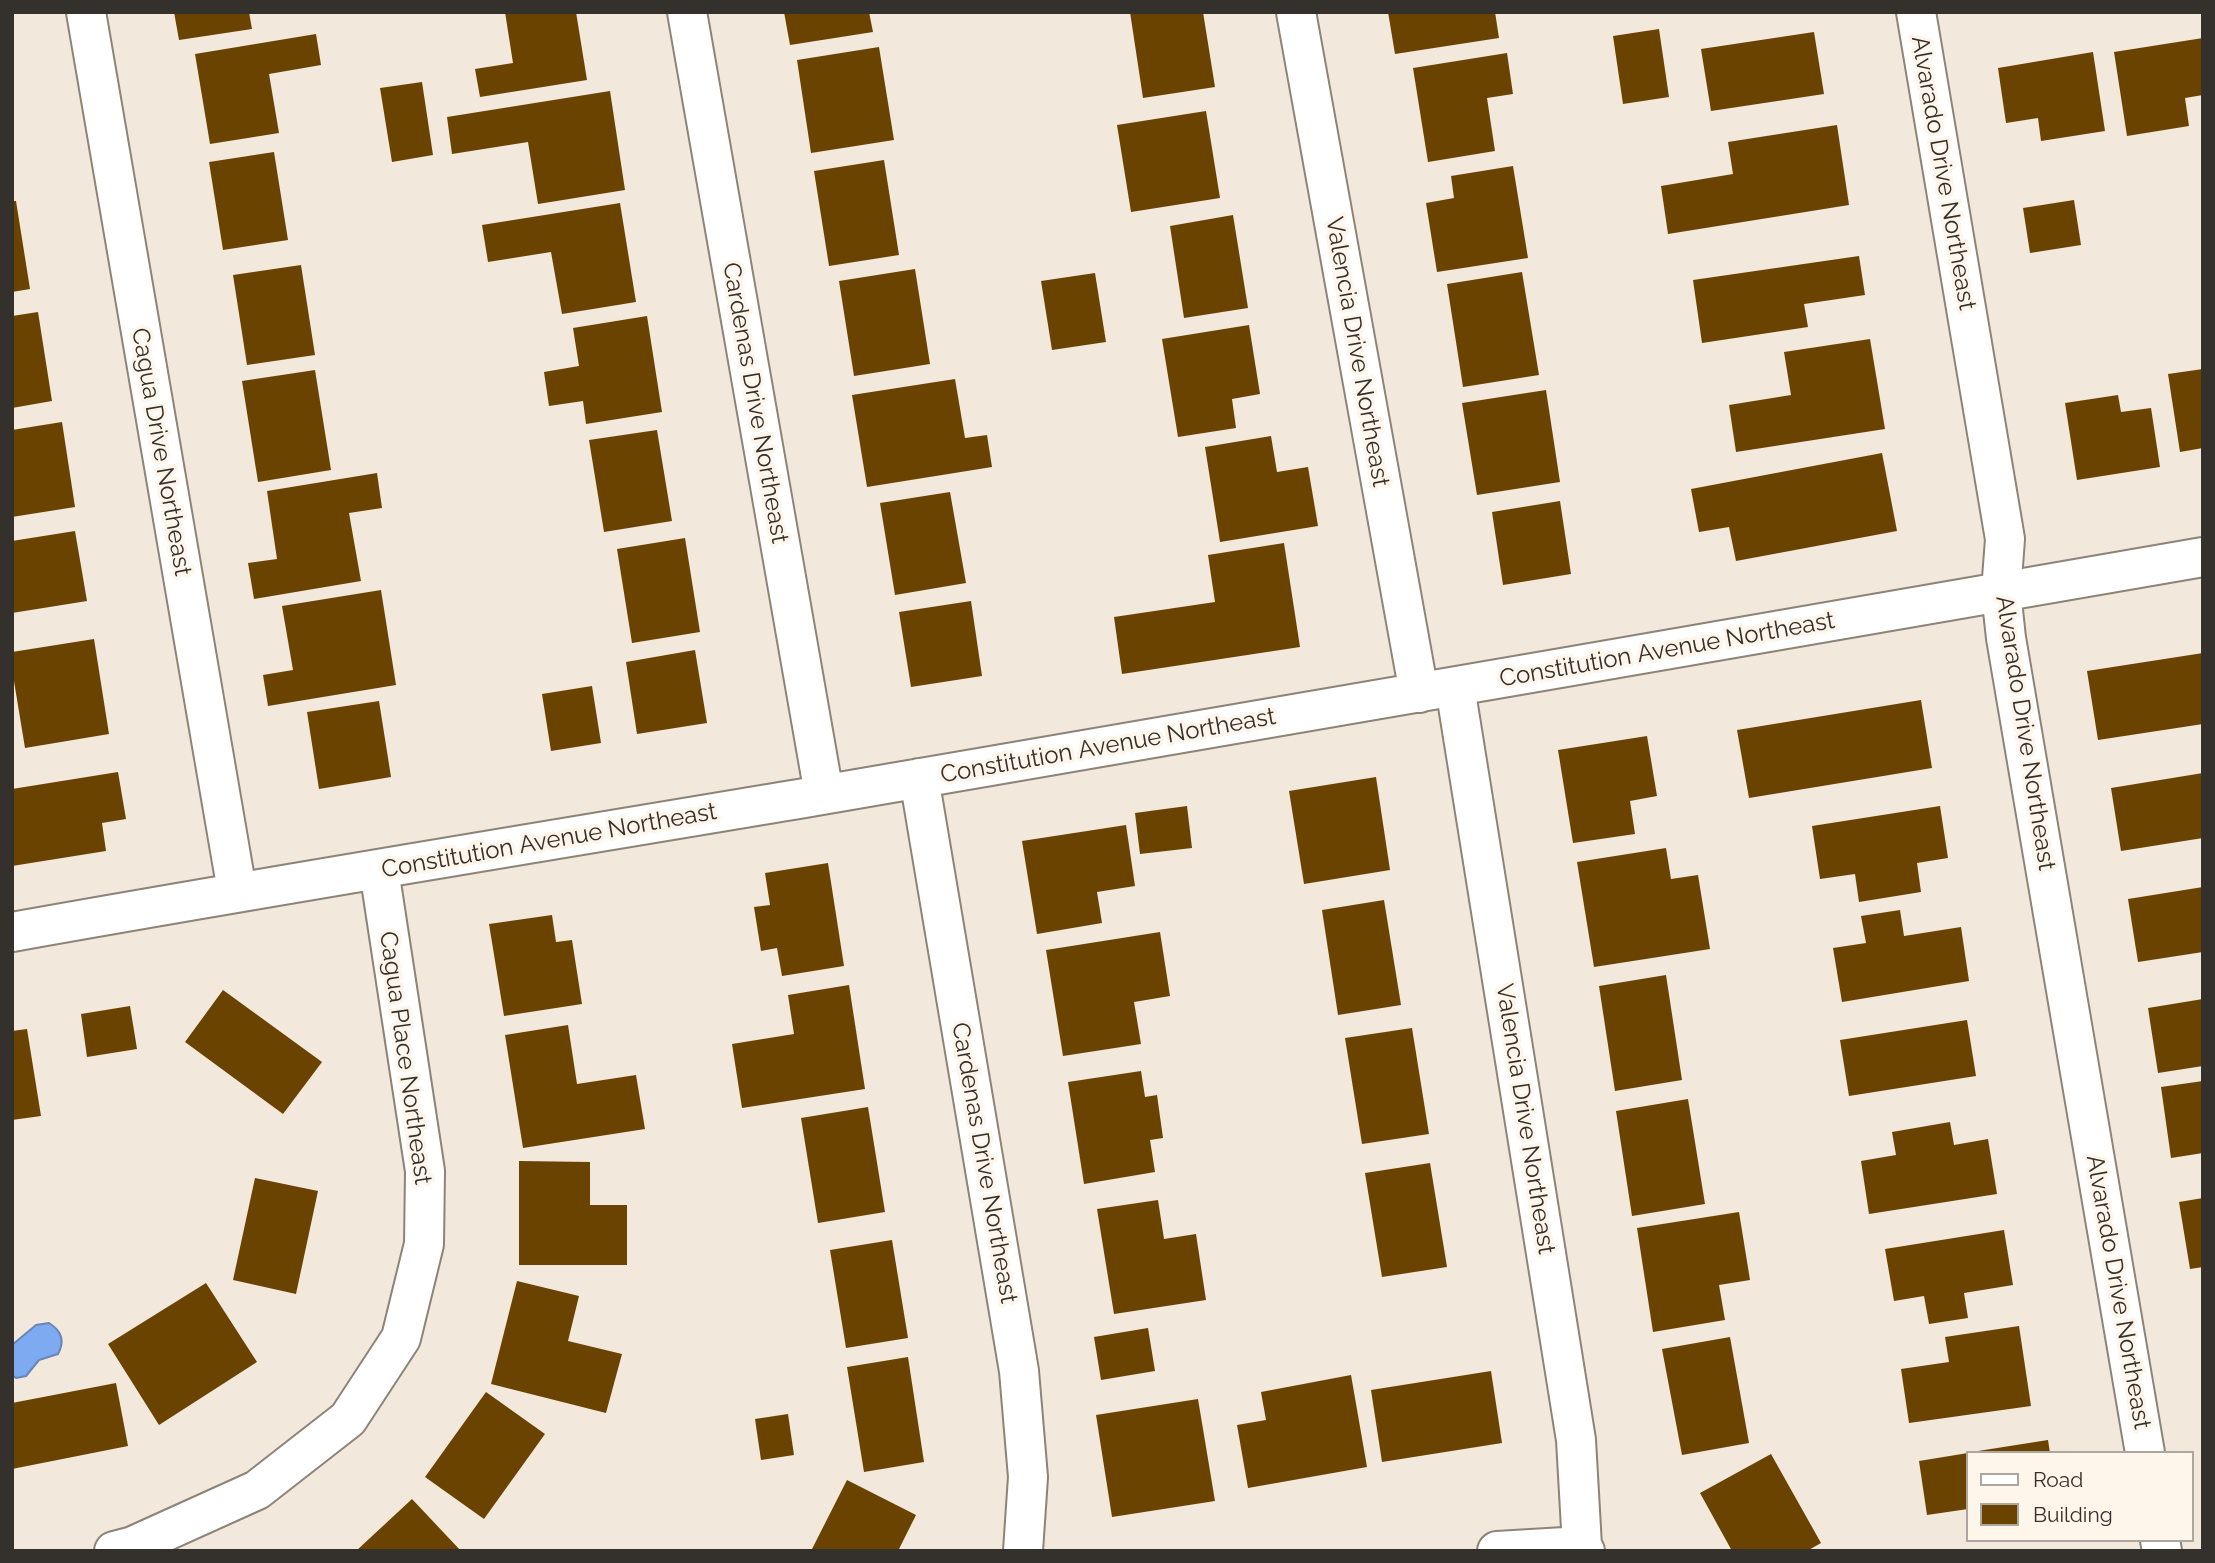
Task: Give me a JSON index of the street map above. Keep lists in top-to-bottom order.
{
  "streets": {
    "street": [
      "Alvarado Drive Northeast",
      "Valencia Drive Northeast",
      "Cardenas Drive Northeast",
      "Cagua Drive Northeast",
      "Constitution Avenue Northeast",
      "Cagua Place Northeast"
    ]
  },
  "crossings": [
    ["Alvarado Drive Northeast", "Constitution Avenue Northeast"],
    ["Valencia Drive Northeast", "Constitution Avenue Northeast"],
    ["Cardenas Drive Northeast", "Constitution Avenue Northeast"],
    ["Cagua Drive Northeast", "Constitution Avenue Northeast"],
    ["Constitution Avenue Northeast", "Cagua Place Northeast"]
  ],
  "legend": ["Road", "Building"]
}
